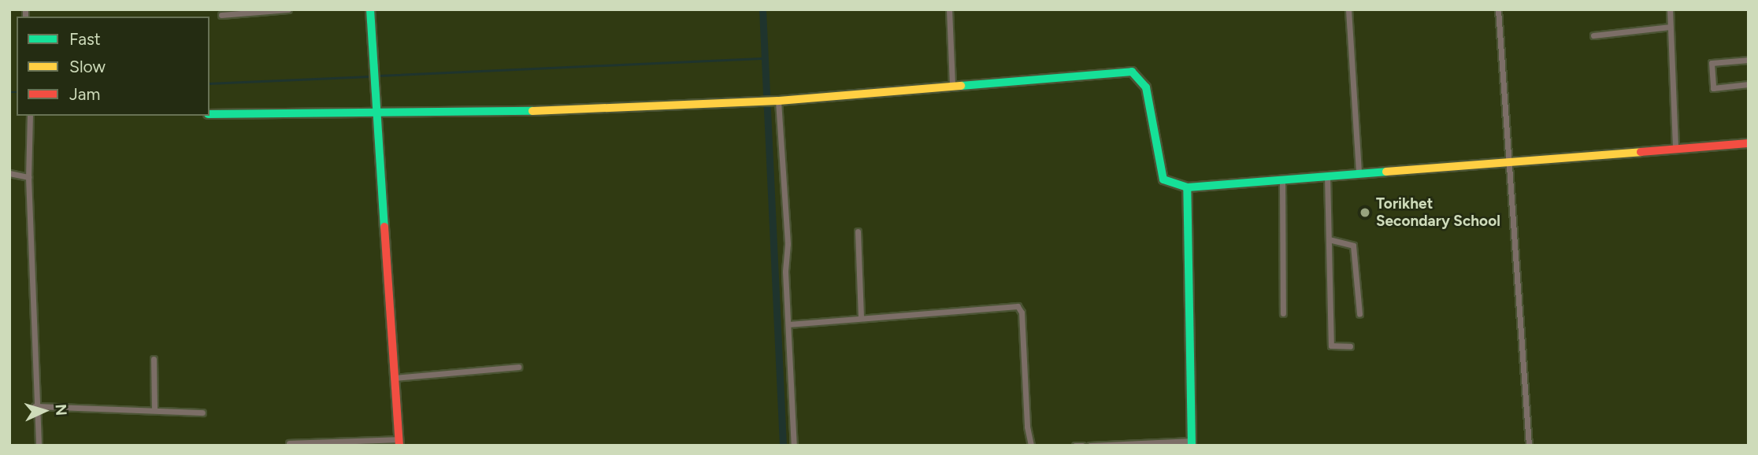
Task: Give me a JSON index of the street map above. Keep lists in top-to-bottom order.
{
  "places": ["Torikhet Secondary School"],
  "legend": ["Fast", "Slow", "Jam"],
  "north": "right"
}
